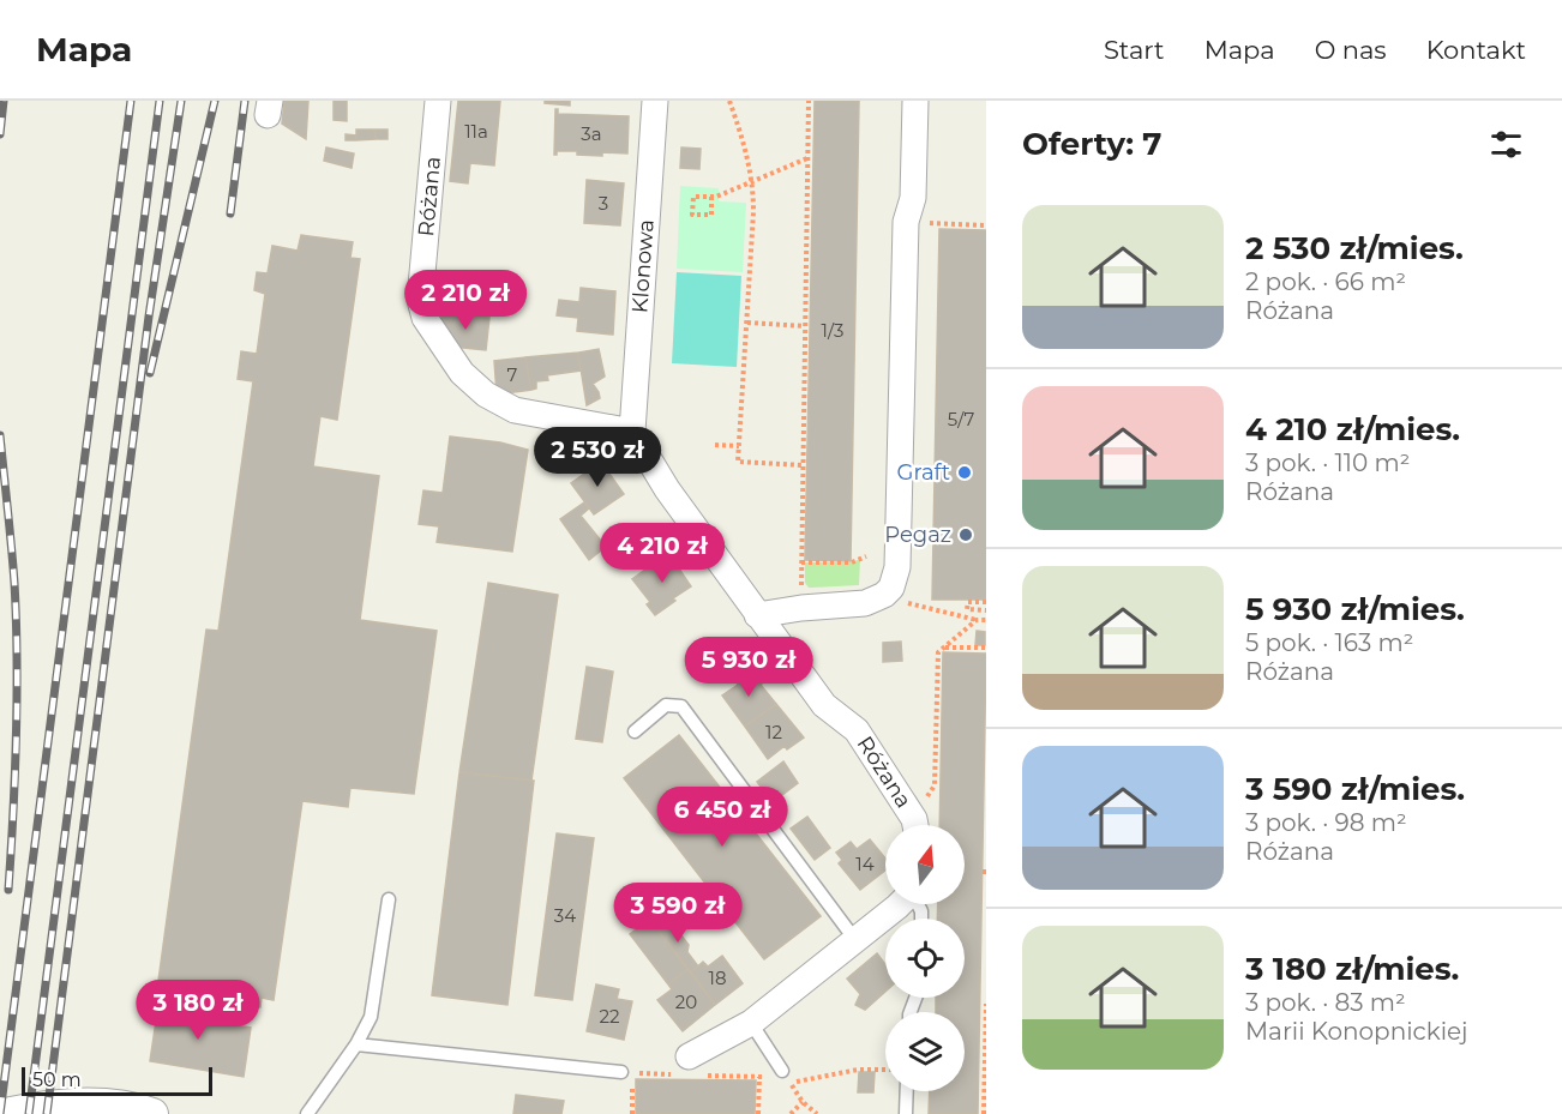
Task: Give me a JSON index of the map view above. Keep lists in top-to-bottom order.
{
  "streets": {
    "street": ["Różana", "Klonowa"]
  },
  "crossings": [
    ["Różana", "Klonowa"]
  ],
  "places": ["Graft", "Pegaz"],
  "house_numbers": [
    "11a",
    "3a",
    "3",
    "1/3",
    "7",
    "5/7",
    "12",
    "14",
    "34",
    "18",
    "20",
    "22"
  ],
  "scale_bar": "50 m",
  "north": "top",
  "page": {
    "header": "Mapa",
    "nav": [
      "Start",
      "Mapa",
      "O nas",
      "Kontakt"
    ],
    "heading": "Oferty: 7",
    "list": [
      {
        "name": "2 530 zł/mies.",
        "note": "2 pok. · 66 m² · Różana"
      },
      {
        "name": "4 210 zł/mies.",
        "note": "3 pok. · 110 m² · Różana"
      },
      {
        "name": "5 930 zł/mies.",
        "note": "5 pok. · 163 m² · Różana"
      },
      {
        "name": "3 590 zł/mies.",
        "note": "3 pok. · 98 m² · Różana"
      },
      {
        "name": "3 180 zł/mies.",
        "note": "3 pok. · 83 m² · Marii Konopnickiej"
      }
    ],
    "price": [
      "2 210 zł",
      "2 530 zł",
      "4 210 zł",
      "5 930 zł",
      "6 450 zł",
      "3 590 zł",
      "3 180 zł"
    ],
    "scale": "50 m"
  }
}
